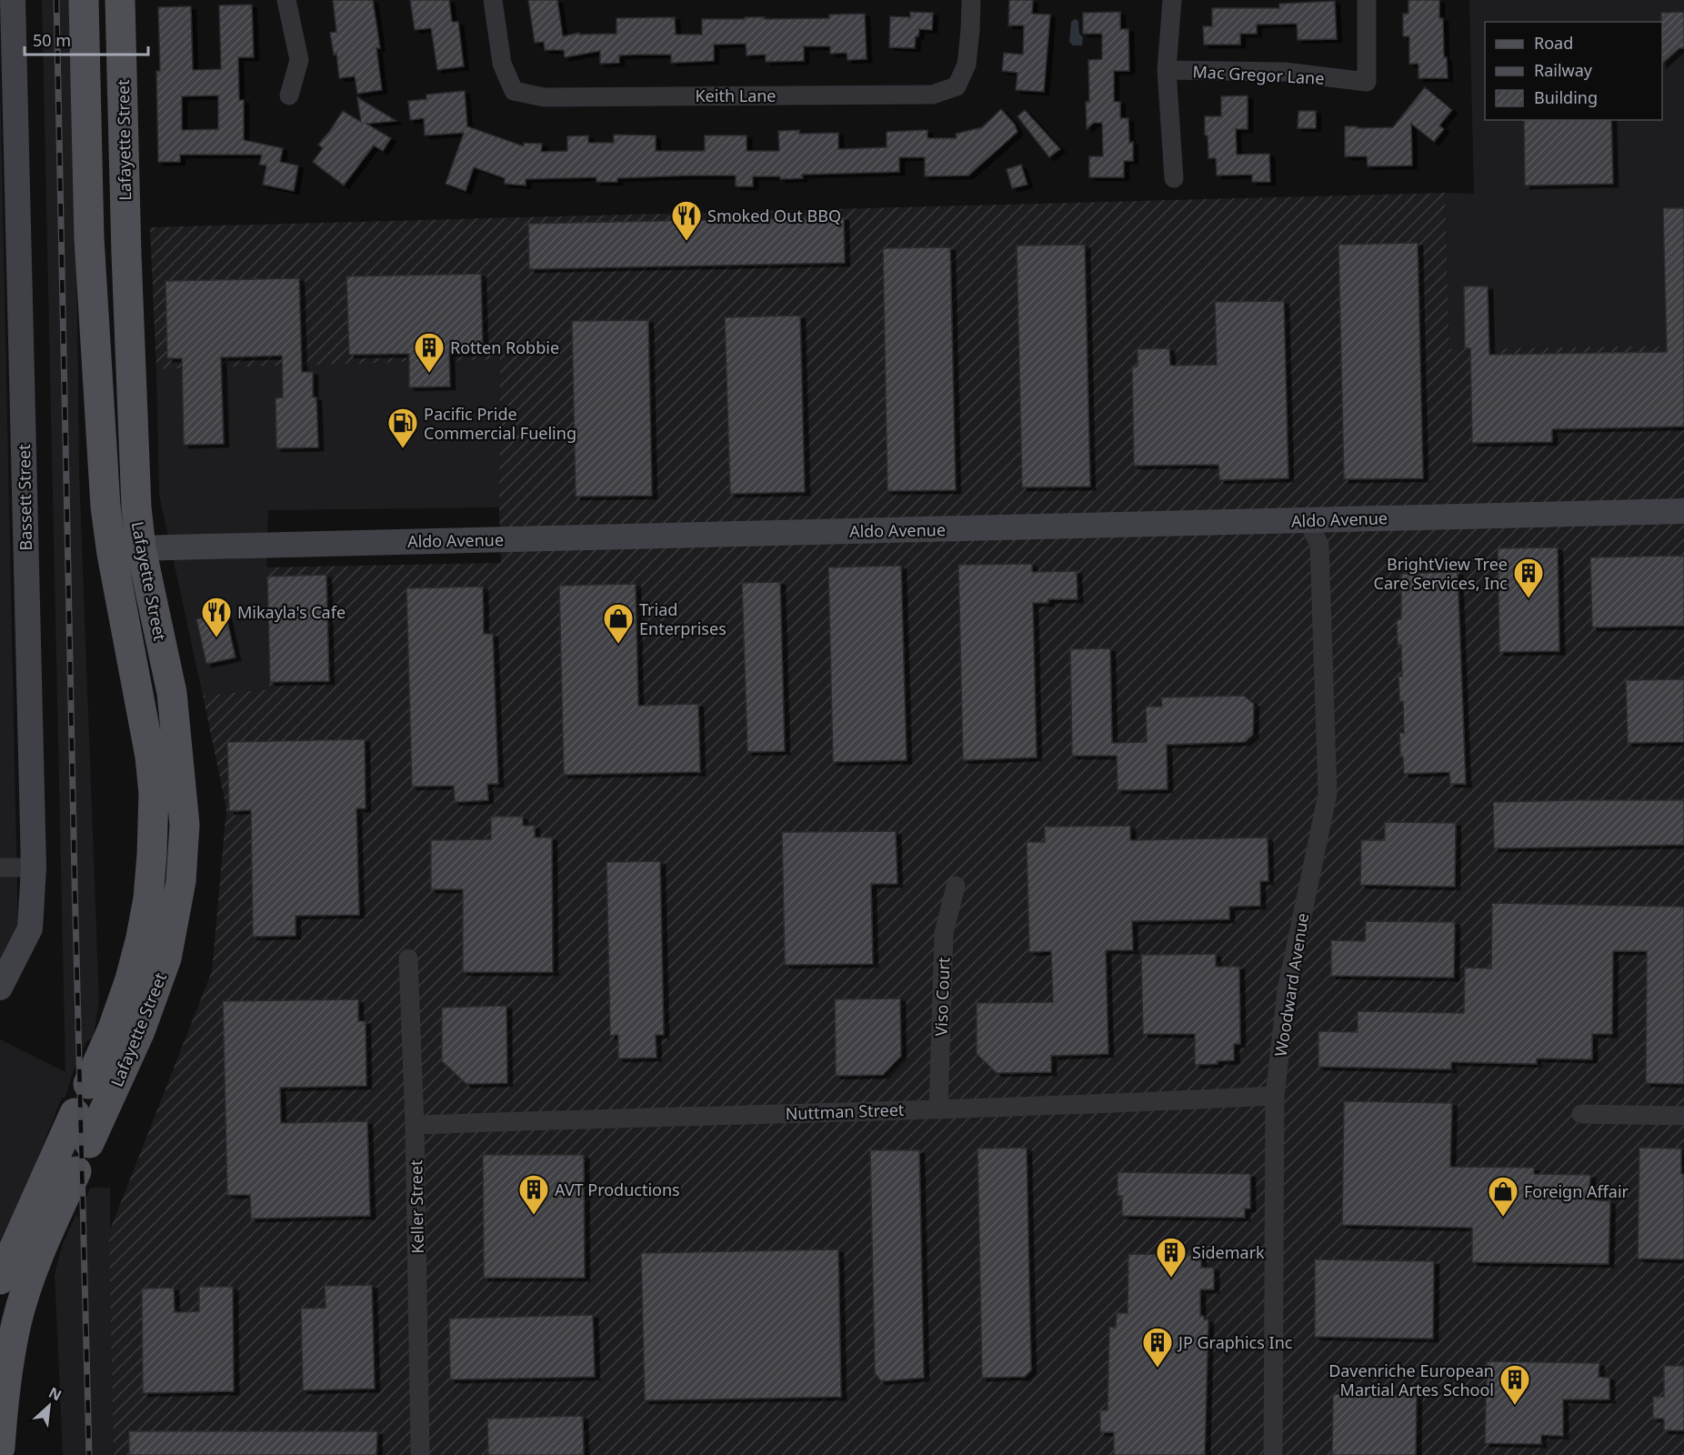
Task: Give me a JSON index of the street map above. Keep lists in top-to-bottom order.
{
  "streets": {
    "main road": ["Lafayette Street"],
    "street": [
      "Mac Gregor Lane",
      "Keith Lane",
      "Bassett Street",
      "Aldo Avenue",
      "Woodward Avenue",
      "Viso Court",
      "Nuttman Street",
      "Keller Street"
    ]
  },
  "crossings": [
    ["Lafayette Street", "Aldo Avenue"],
    ["Aldo Avenue", "Woodward Avenue"],
    ["Woodward Avenue", "Nuttman Street"],
    ["Viso Court", "Nuttman Street"],
    ["Nuttman Street", "Keller Street"]
  ],
  "places": {
    "restaurant": ["Smoked Out BBQ", "Mikayla's Cafe"],
    "building": [
      "Rotten Robbie",
      "BrightView Tree Care Services, Inc",
      "AVT Productions",
      "Sidemark",
      "JP Graphics Inc",
      "Davenriche European Martial Artes School"
    ],
    "fuel station": ["Pacific Pride Commercial Fueling"],
    "shop": ["Triad Enterprises", "Foreign Affair"]
  },
  "legend": ["Road", "Railway", "Building"],
  "scale_bar": "50 m",
  "north": "top right"
}
